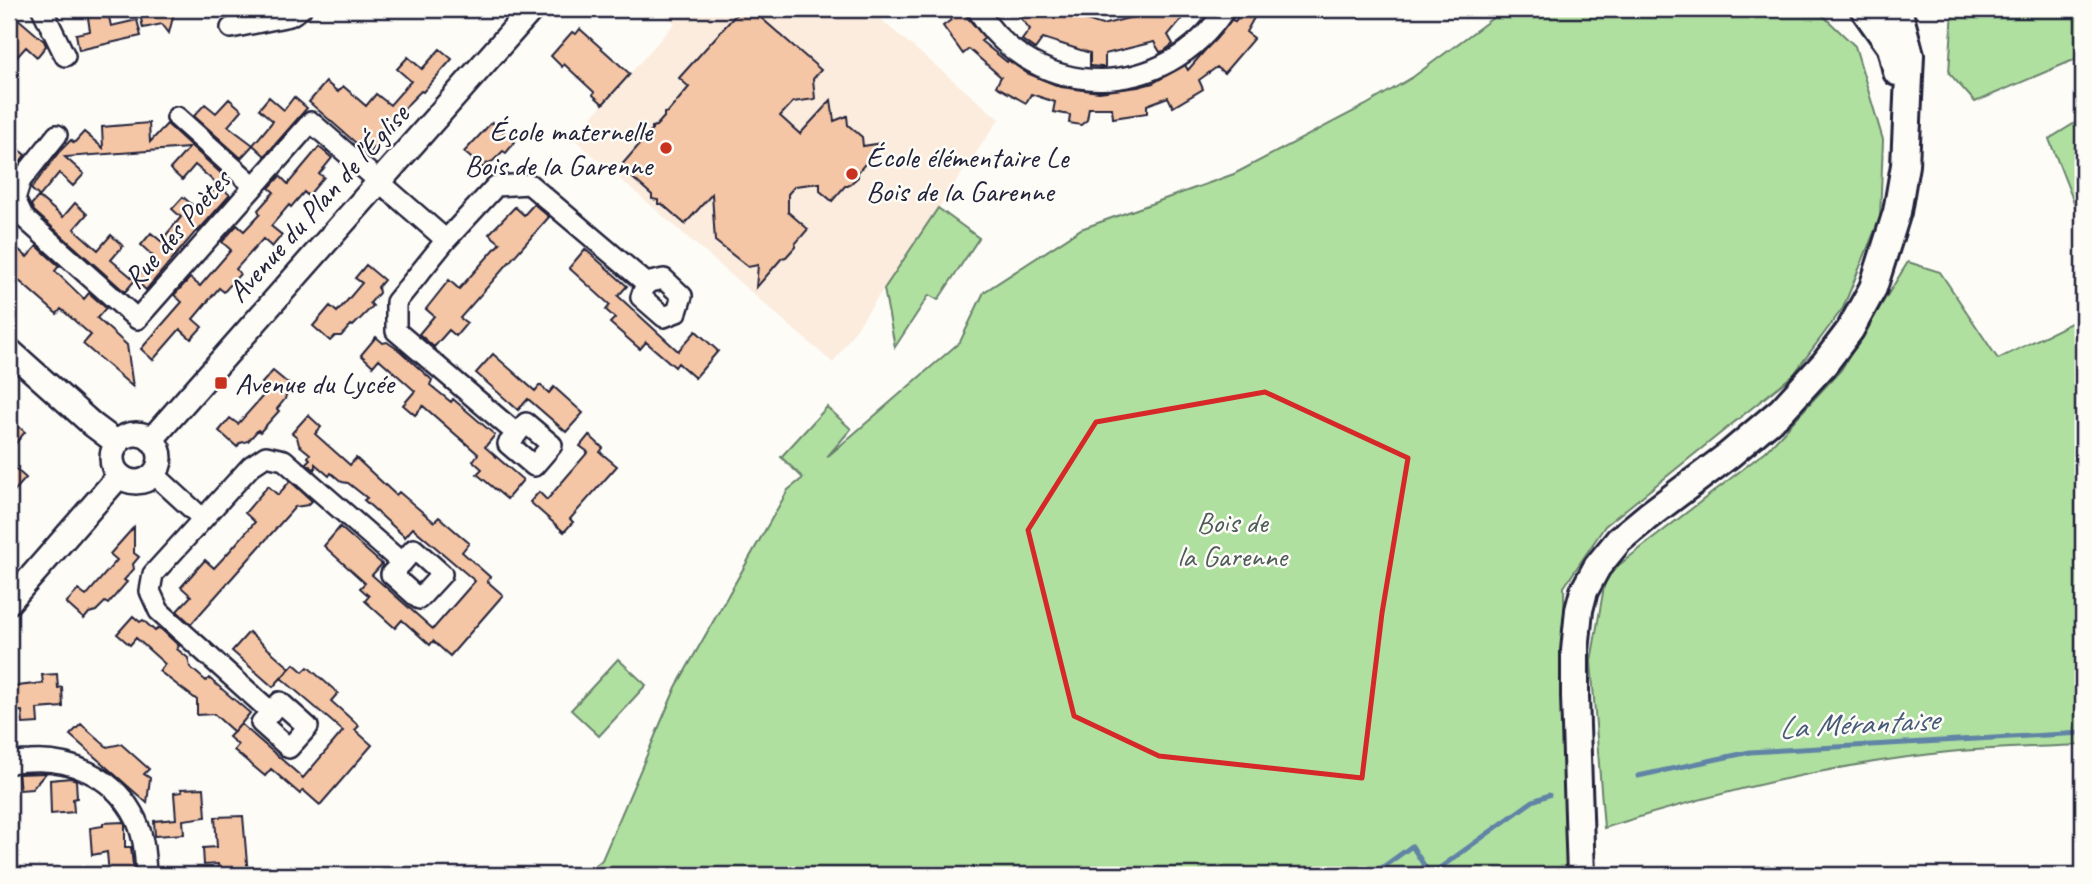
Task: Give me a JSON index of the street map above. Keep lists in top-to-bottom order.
{
  "streets": {
    "street": ["Avenue du Plan de l'Église", "Rue des Poètes"]
  },
  "crossings": [
    ["Avenue du Plan de l'Église", "Rue des Poètes"]
  ],
  "water": ["La Mérantaise"],
  "parks": ["Bois de la Garenne"],
  "places": {
    "other": ["École maternelle Bois de la Garenne", "École élémentaire Le Bois de la Garenne"],
    "transit": ["Avenue du Lycée"]
  }
}
